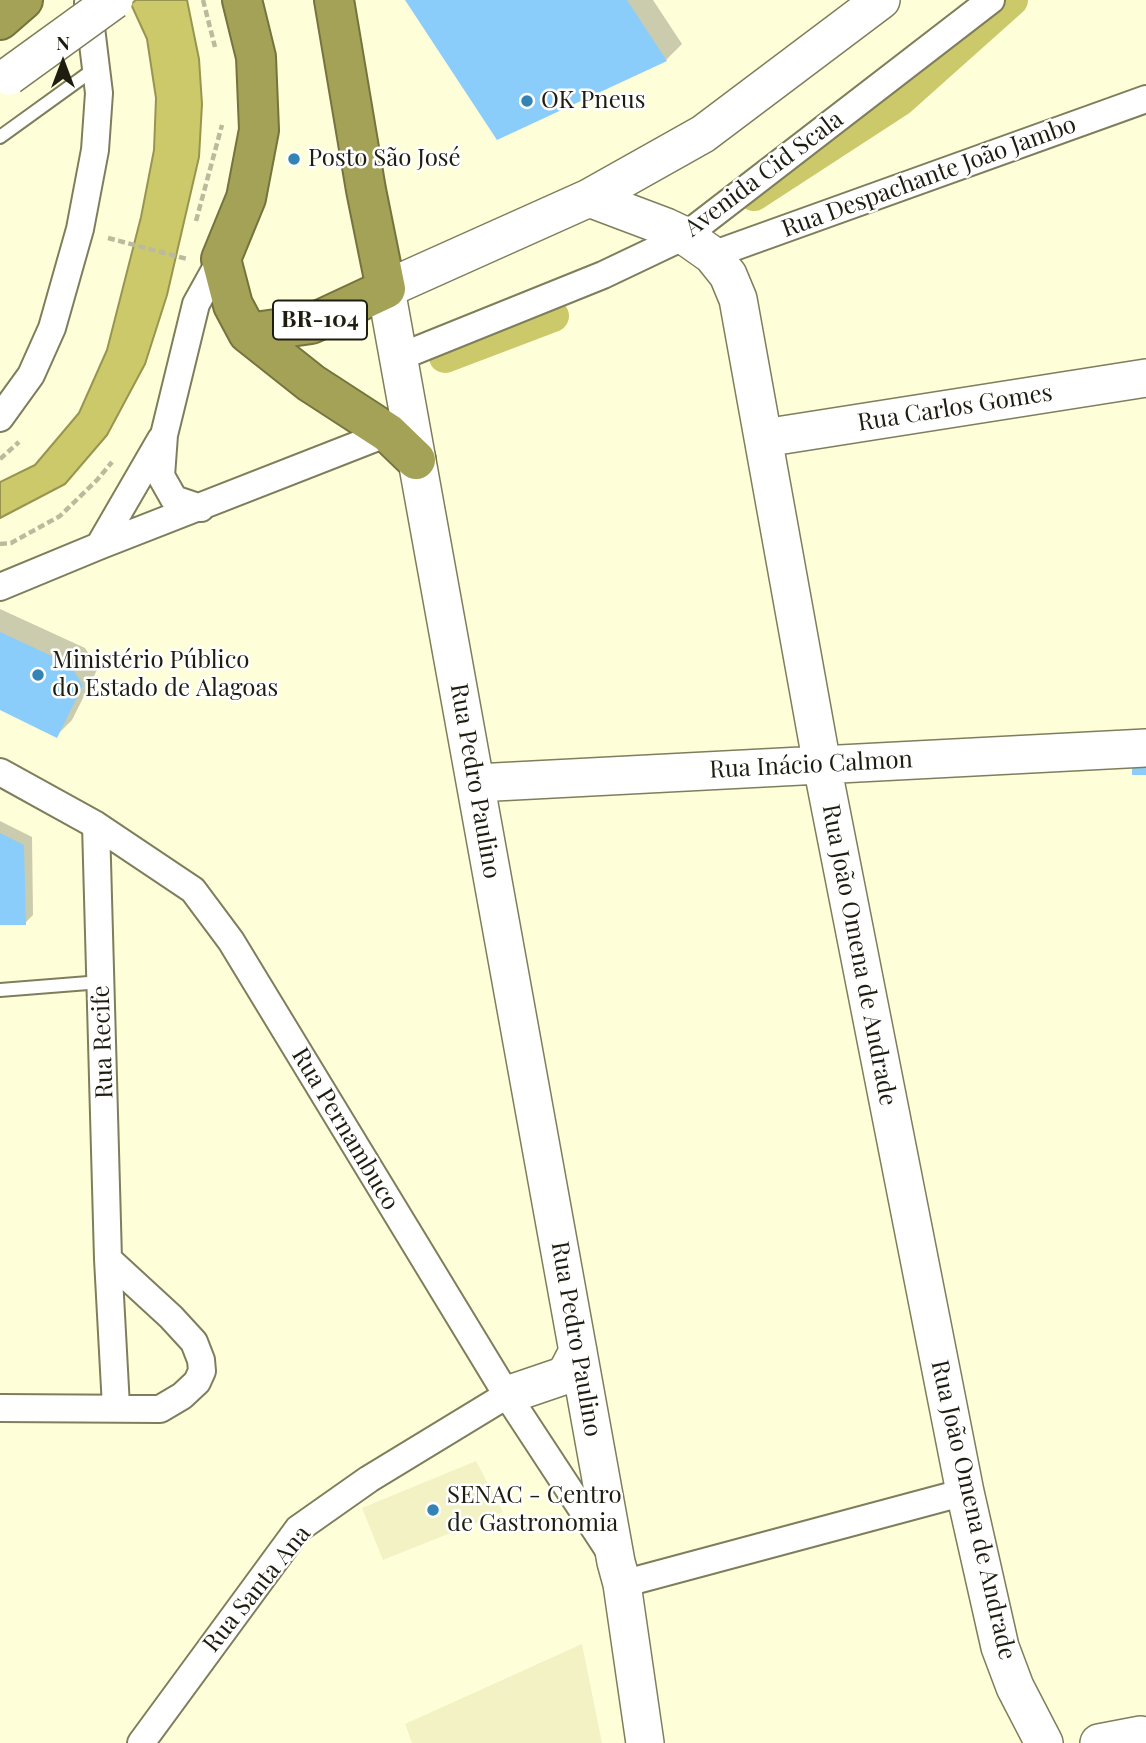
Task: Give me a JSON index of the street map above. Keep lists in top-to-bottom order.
{
  "streets": {
    "highway": ["BR-104", "Rua Pedro Paulino"],
    "street": [
      "Avenida Cid Scala",
      "Rua Despachante João Jambo",
      "Rua Carlos Gomes",
      "Rua Inácio Calmon",
      "Rua João Omena de Andrade",
      "Rua Recife",
      "Rua Pernambuco",
      "Rua Santa Ana"
    ]
  },
  "crossings": [
    ["Avenida Cid Scala", "Rua Despachante João Jambo"],
    ["Avenida Cid Scala", "Rua Pedro Paulino"],
    ["Avenida Cid Scala", "Rua João Omena de Andrade"],
    ["Rua Despachante João Jambo", "Rua João Omena de Andrade"],
    ["BR-104", "Rua Pedro Paulino"],
    ["Rua Carlos Gomes", "Rua João Omena de Andrade"],
    ["Rua Inácio Calmon", "Rua Pedro Paulino"],
    ["Rua Inácio Calmon", "Rua João Omena de Andrade"],
    ["Rua Pedro Paulino", "Rua Pernambuco"],
    ["Rua Recife", "Rua Pernambuco"],
    ["Rua Pernambuco", "Rua Santa Ana"]
  ],
  "places": [
    "OK Pneus",
    "Posto São José",
    "Ministério Público do Estado de Alagoas",
    "SENAC - Centro de Gastronomia"
  ],
  "north": "top"
}
